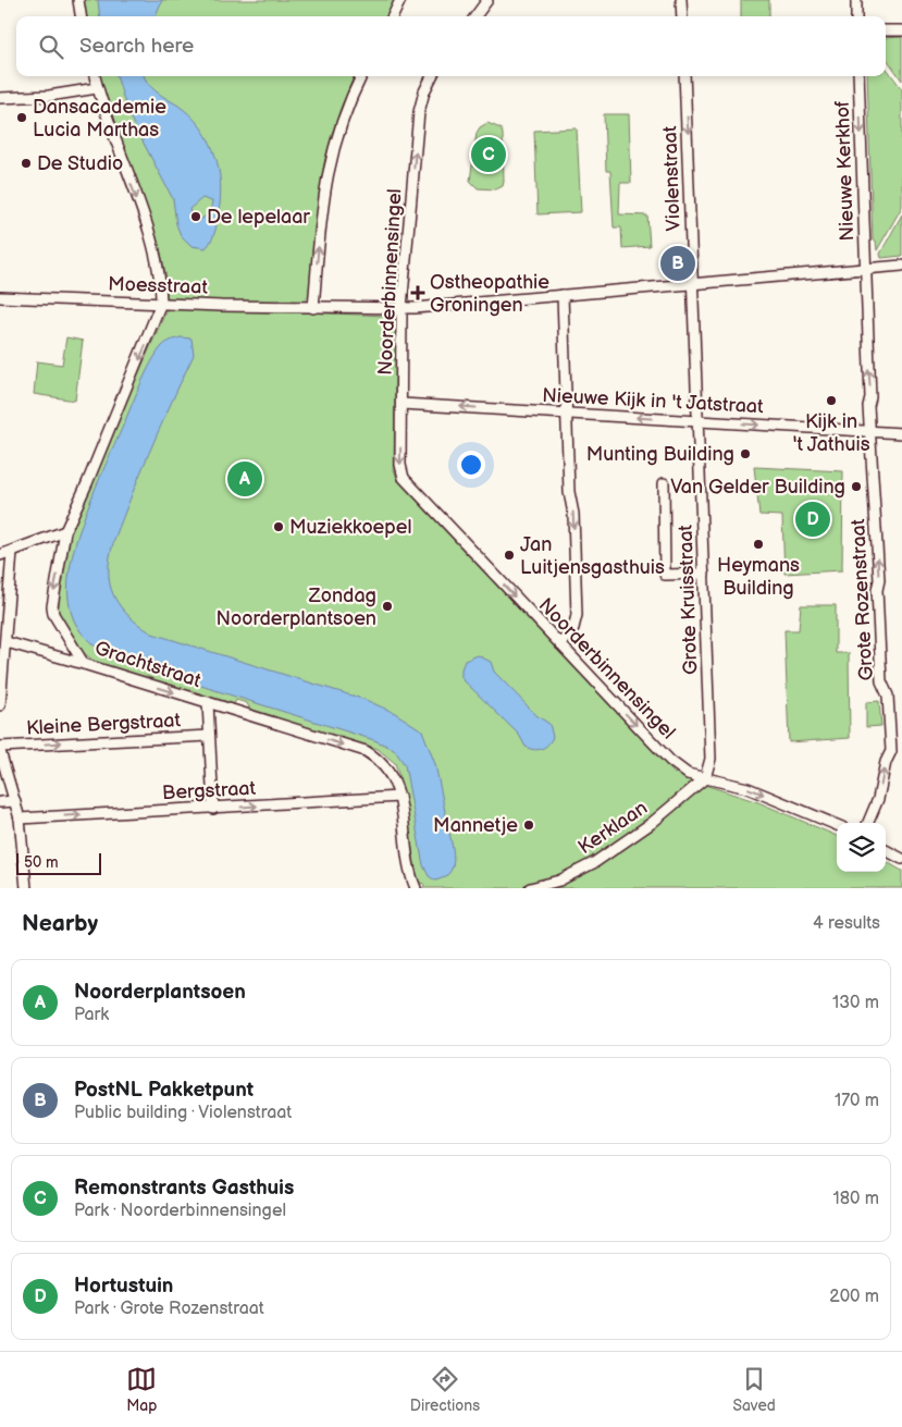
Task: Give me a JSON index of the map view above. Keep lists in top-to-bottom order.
{
  "streets": {
    "street": [
      "Nieuwe Kerkhof",
      "Violenstraat",
      "Noorderbinnensingel",
      "Moesstraat",
      "Nieuwe Kijk in 't Jatstraat",
      "Grote Kruisstraat",
      "Grote Rozenstraat",
      "Grachtstraat",
      "Kleine Bergstraat",
      "Bergstraat",
      "Kerklaan"
    ]
  },
  "crossings": [
    ["Nieuwe Kerkhof", "Moesstraat"],
    ["Nieuwe Kerkhof", "Nieuwe Kijk in 't Jatstraat"],
    ["Nieuwe Kerkhof", "Grote Rozenstraat"],
    ["Violenstraat", "Moesstraat"],
    ["Violenstraat", "Nieuwe Kijk in 't Jatstraat"],
    ["Violenstraat", "Grote Kruisstraat"],
    ["Noorderbinnensingel", "Moesstraat"],
    ["Noorderbinnensingel", "Nieuwe Kijk in 't Jatstraat"],
    ["Noorderbinnensingel", "Grote Kruisstraat"],
    ["Noorderbinnensingel", "Kerklaan"],
    ["Moesstraat", "Grachtstraat"],
    ["Nieuwe Kijk in 't Jatstraat", "Grote Kruisstraat"],
    ["Nieuwe Kijk in 't Jatstraat", "Grote Rozenstraat"],
    ["Grote Kruisstraat", "Kerklaan"],
    ["Grachtstraat", "Bergstraat"]
  ],
  "one_way": [
    "Violenstraat",
    "Grote Rozenstraat",
    "Kleine Bergstraat",
    "Bergstraat"
  ],
  "places": {
    "other": [
      "Dansacademie Lucia Marthas",
      "De Studio",
      "De lepelaar",
      "Kijk in 't Jathuis",
      "Munting Building",
      "Van Gelder Building",
      "Muziekkoepel",
      "Heymans Building",
      "Jan Luitjensgasthuis",
      "Zondag Noorderplantsoen",
      "Mannetje"
    ],
    "health": ["Ostheopathie Groningen"]
  },
  "scale_bar": "50 m",
  "page": {
    "search": "Search here",
    "pins": [
      "C",
      "B",
      "A",
      "D"
    ],
    "scale": "50 m",
    "heading": ["Nearby", "4 results"],
    "list": [
      {
        "mark": "A",
        "name": "Noorderplantsoen",
        "note": "Park",
        "value": "130 m"
      },
      {
        "mark": "B",
        "name": "PostNL Pakketpunt",
        "note": "Public building · Violenstraat",
        "value": "170 m"
      },
      {
        "mark": "C",
        "name": "Remonstrants Gasthuis",
        "note": "Park · Noorderbinnensingel",
        "value": "180 m"
      },
      {
        "mark": "D",
        "name": "Hortustuin",
        "note": "Park · Grote Rozenstraat",
        "value": "200 m"
      }
    ],
    "nav": ["Map", "Directions", "Saved"]
  }
}
